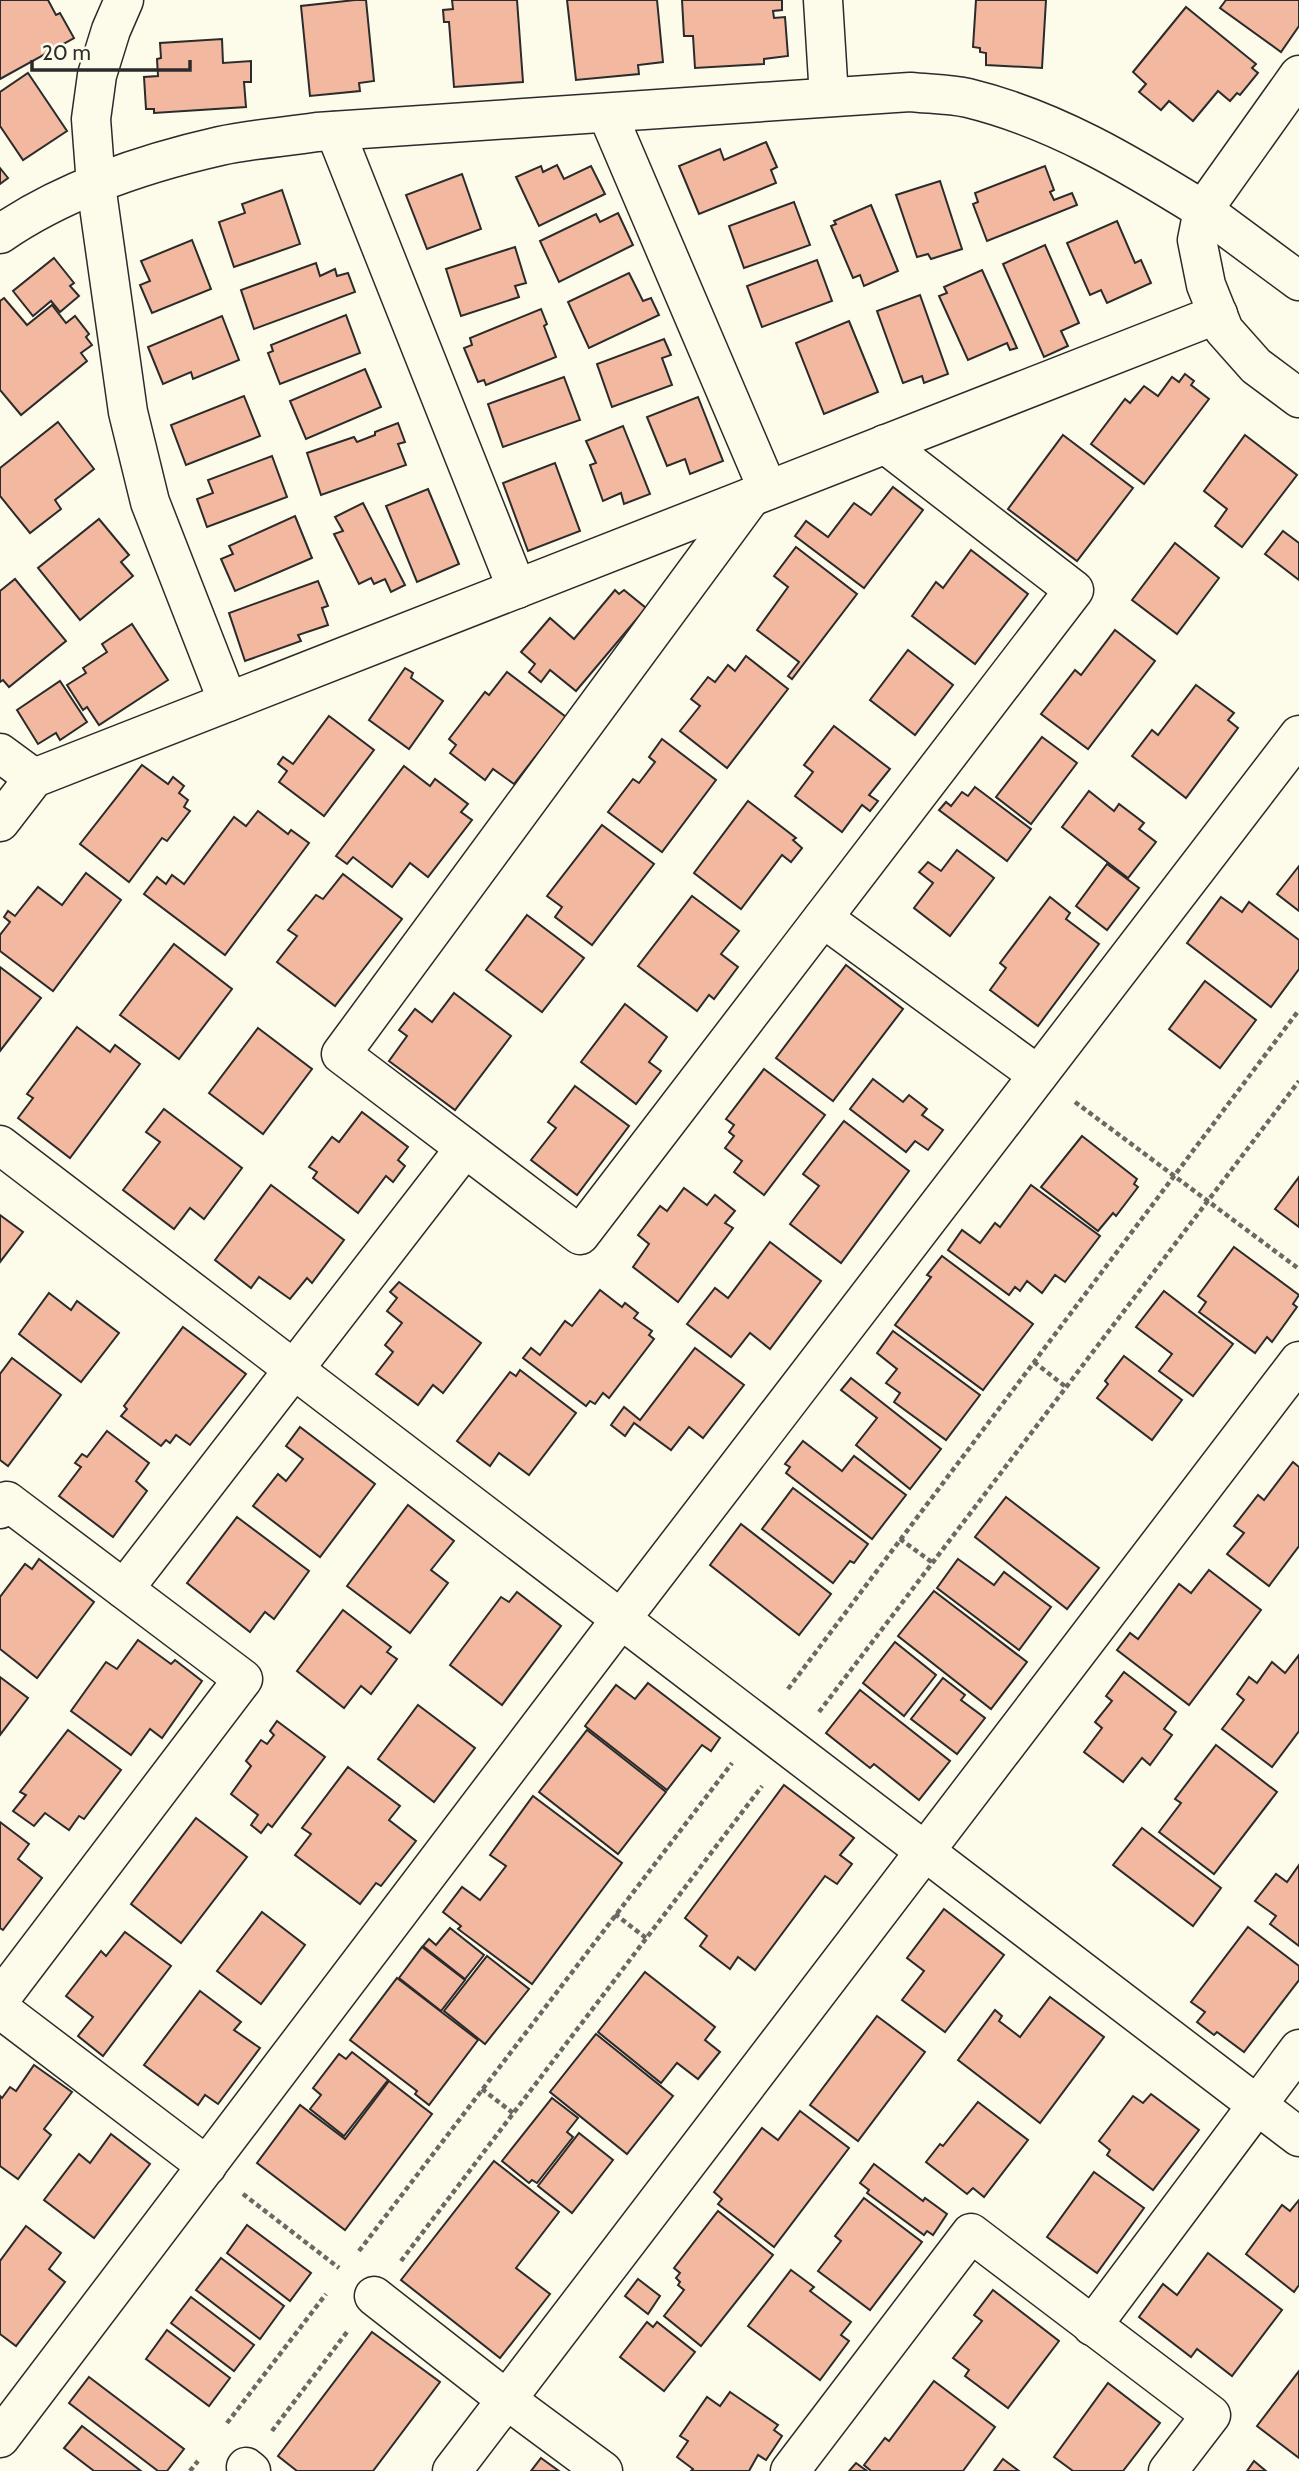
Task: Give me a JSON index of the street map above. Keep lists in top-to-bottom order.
{
  "scale_bar": "20 m"
}
